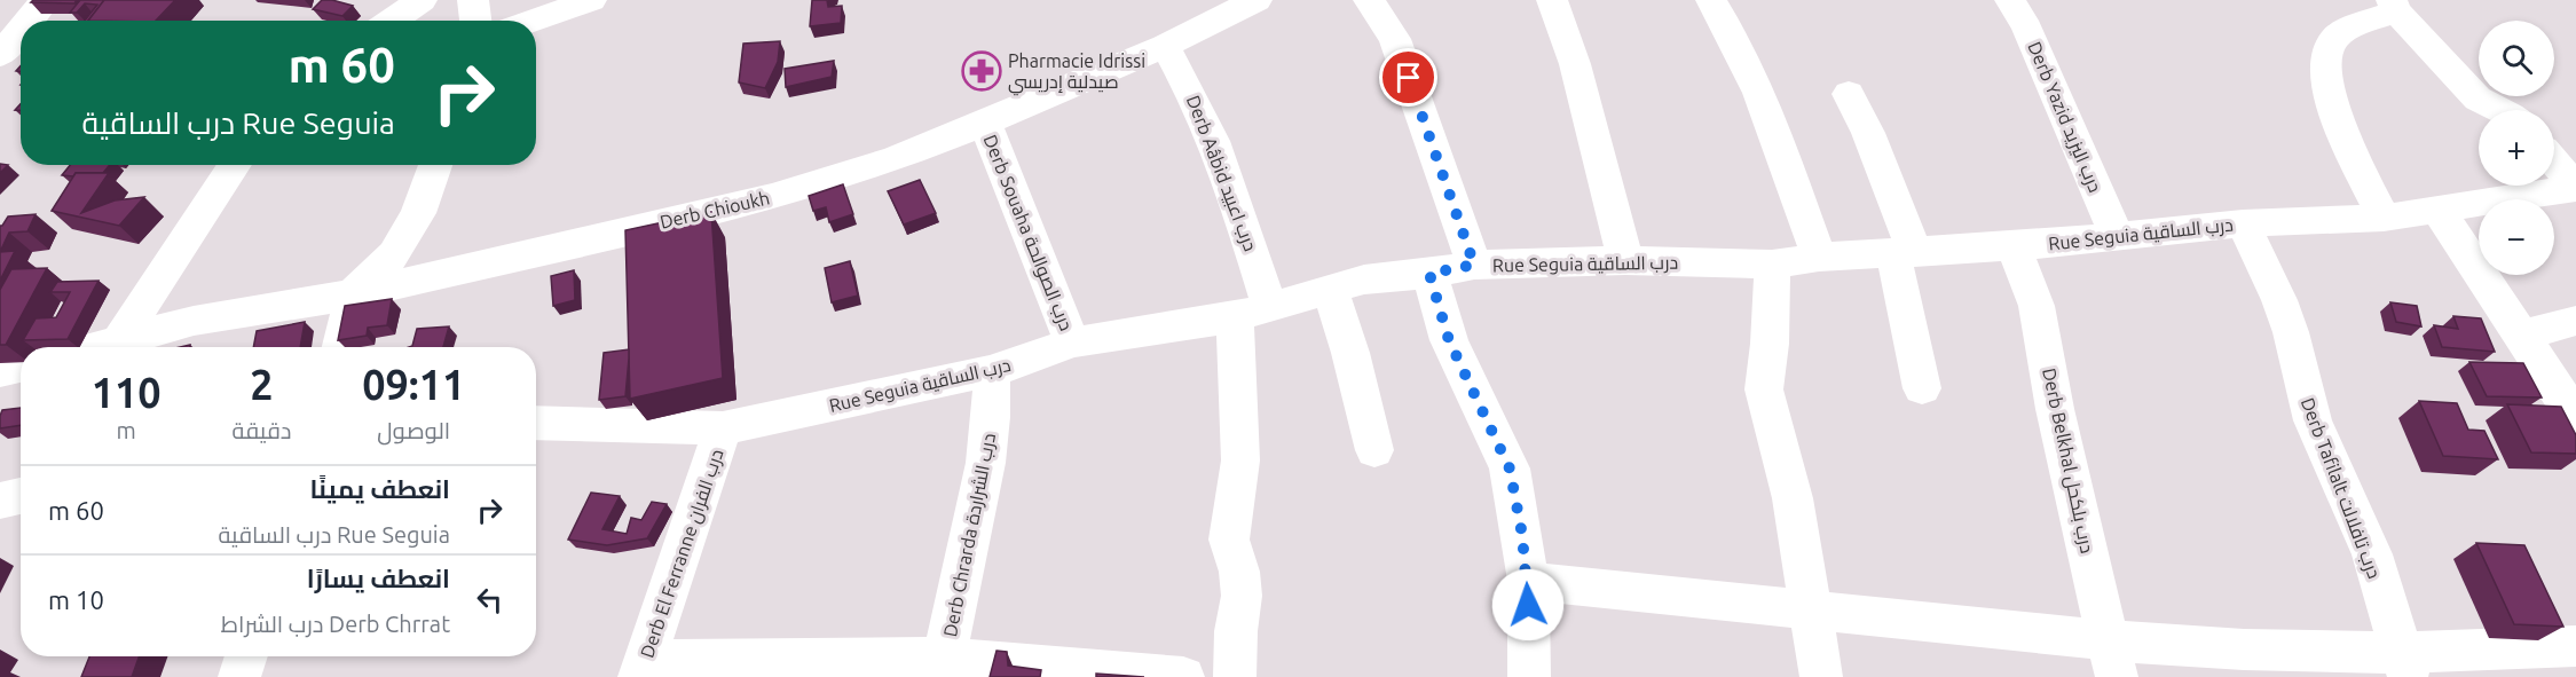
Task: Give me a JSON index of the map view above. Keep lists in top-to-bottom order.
{
  "streets": {
    "street": [
      "Derb Yazid درب اليزيد",
      "Derb Aâbid درب اعبيد",
      "Derb Chioukh",
      "Derb Souaha درب الصوالحة",
      "Rue Seguia درب الساقية",
      "Derb Belkhal درب بلكحل",
      "Derb Tafilalt درب تافلالت",
      "Derb Chrarda درب الشراردة",
      "Derb El Ferranne درب الفران"
    ]
  },
  "crossings": [
    ["Derb Yazid درب اليزيد", "Rue Seguia درب الساقية"],
    ["Derb Aâbid درب اعبيد", "Derb Chioukh"],
    ["Derb Aâbid درب اعبيد", "Rue Seguia درب الساقية"],
    ["Derb Chioukh", "Derb Souaha درب الصوالحة"],
    ["Derb Souaha درب الصوالحة", "Rue Seguia درب الساقية"],
    ["Rue Seguia درب الساقية", "Derb Belkhal درب بلكحل"],
    ["Rue Seguia درب الساقية", "Derb Tafilalt درب تافلالت"],
    ["Rue Seguia درب الساقية", "Derb Chrarda درب الشراردة"],
    ["Rue Seguia درب الساقية", "Derb El Ferranne درب الفران"]
  ],
  "places": {
    "pharmacy": ["Pharmacie Idrissi صيدلية إدريسي"]
  },
  "page": {
    "map_buttons": ["+", "−"],
    "turn": ["60 m", "Rue Seguia درب الساقية"],
    "eta": [
      "09:11",
      "الوصول",
      "2",
      "دقيقة",
      "110",
      "m"
    ],
    "list": [
      {
        "name": "انعطف يمينًا",
        "note": "Rue Seguia درب الساقية",
        "value": "60 m"
      },
      {
        "name": "انعطف يسارًا",
        "note": "Derb Chrrat درب الشراط",
        "value": "10 m"
      }
    ]
  }
}
